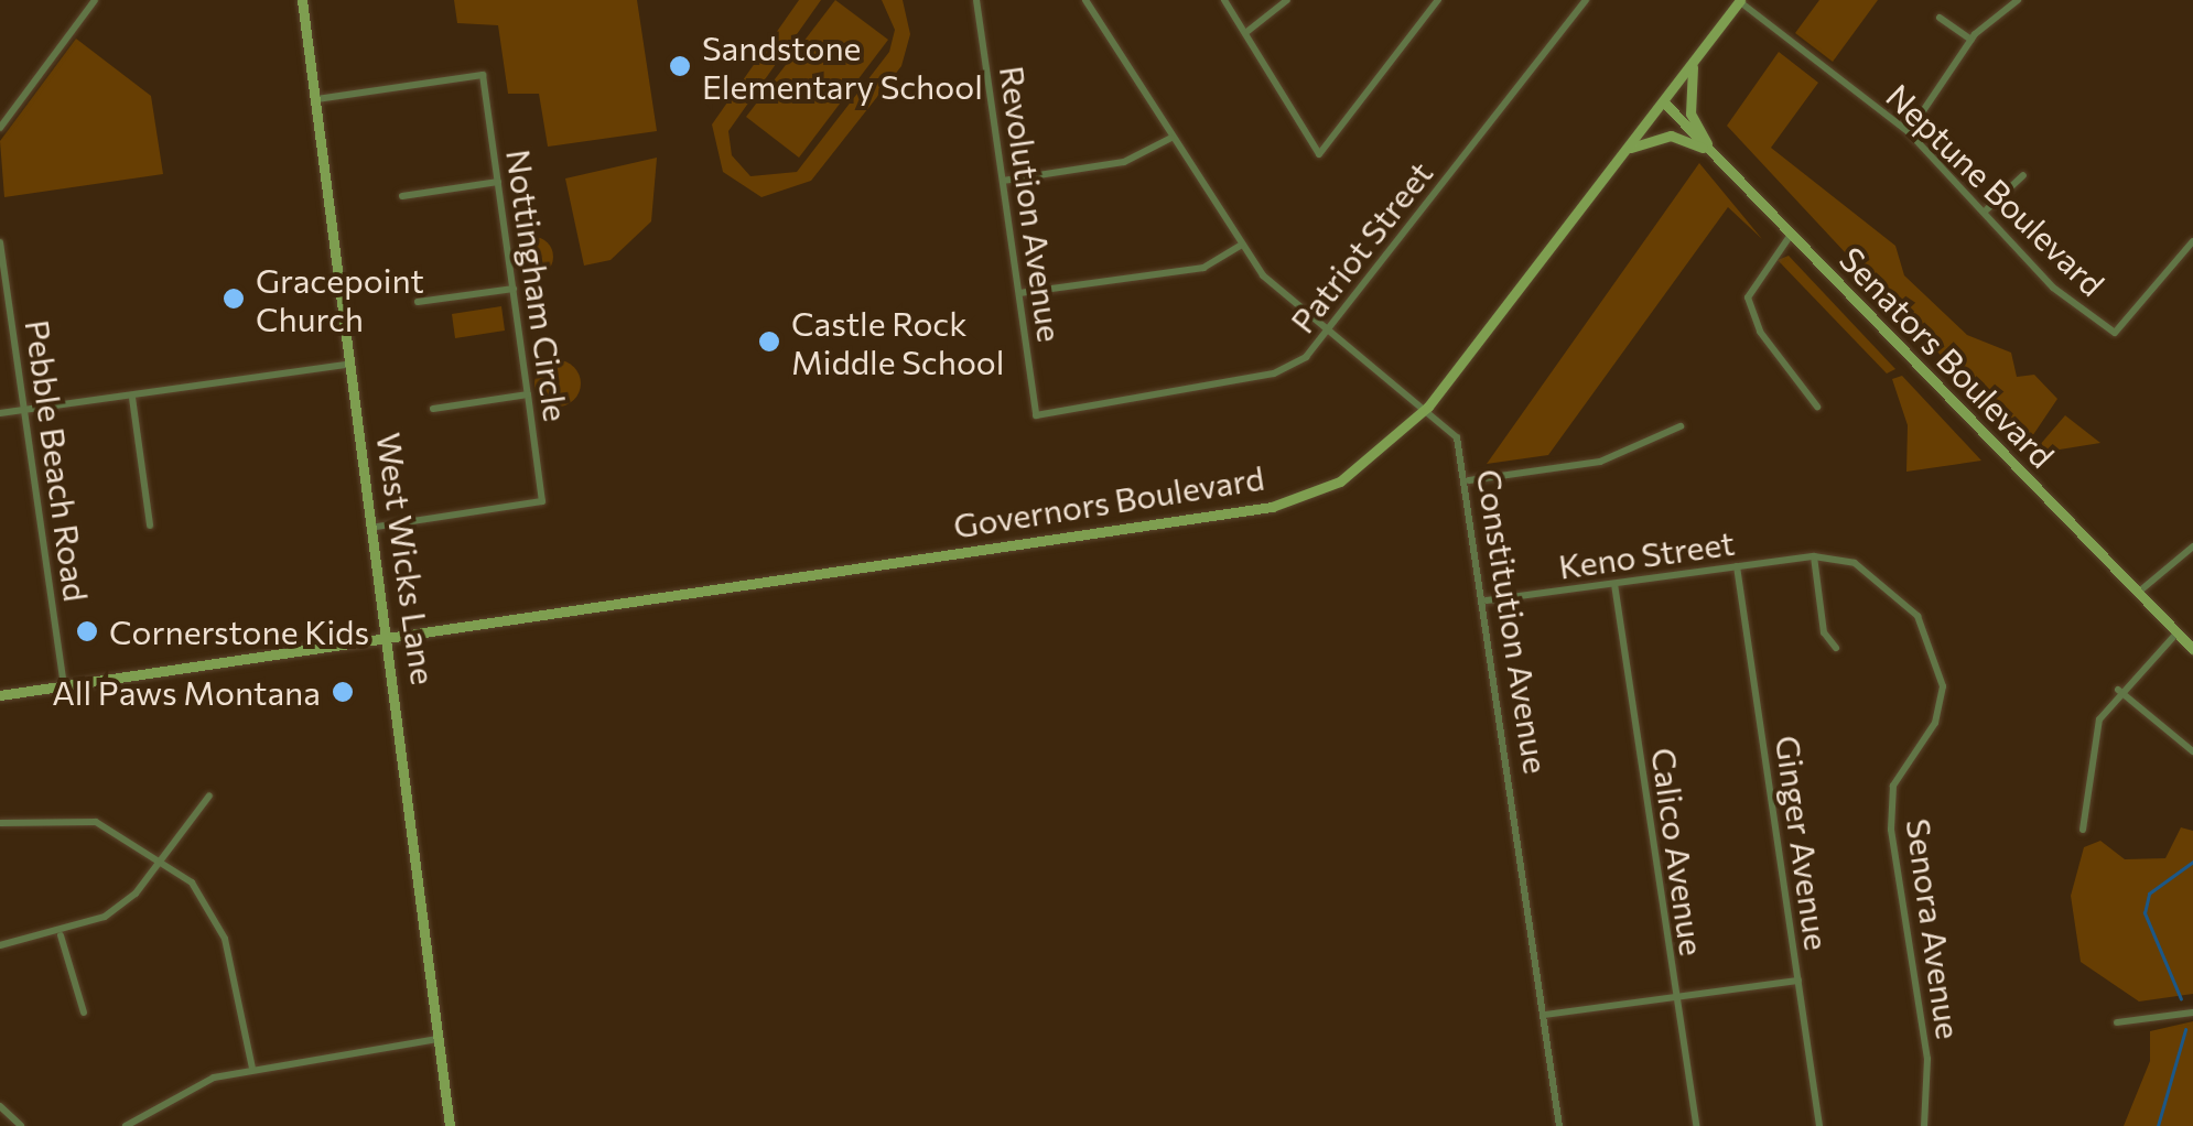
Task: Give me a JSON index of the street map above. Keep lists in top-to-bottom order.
{
  "streets": {
    "main road": ["Senators Boulevard", "Governors Boulevard", "West Wicks Lane"],
    "street": [
      "Neptune Boulevard",
      "Revolution Avenue",
      "Patriot Street",
      "Nottingham Circle",
      "Pebble Beach Road",
      "Keno Street",
      "Constitution Avenue",
      "Ginger Avenue",
      "Calico Avenue",
      "Senora Avenue"
    ]
  },
  "crossings": [
    ["Neptune Boulevard", "Governors Boulevard"],
    ["Revolution Avenue", "Patriot Street"],
    ["Patriot Street", "Constitution Avenue"],
    ["Nottingham Circle", "West Wicks Lane"],
    ["Senators Boulevard", "Governors Boulevard"],
    ["Pebble Beach Road", "Governors Boulevard"],
    ["Governors Boulevard", "West Wicks Lane"],
    ["Governors Boulevard", "Constitution Avenue"],
    ["Keno Street", "Constitution Avenue"],
    ["Keno Street", "Ginger Avenue"],
    ["Keno Street", "Calico Avenue"],
    ["Keno Street", "Senora Avenue"]
  ],
  "places": [
    "Sandstone Elementary School",
    "Gracepoint Church",
    "Castle Rock Middle School",
    "Cornerstone Kids",
    "All Paws Montana"
  ]
}
